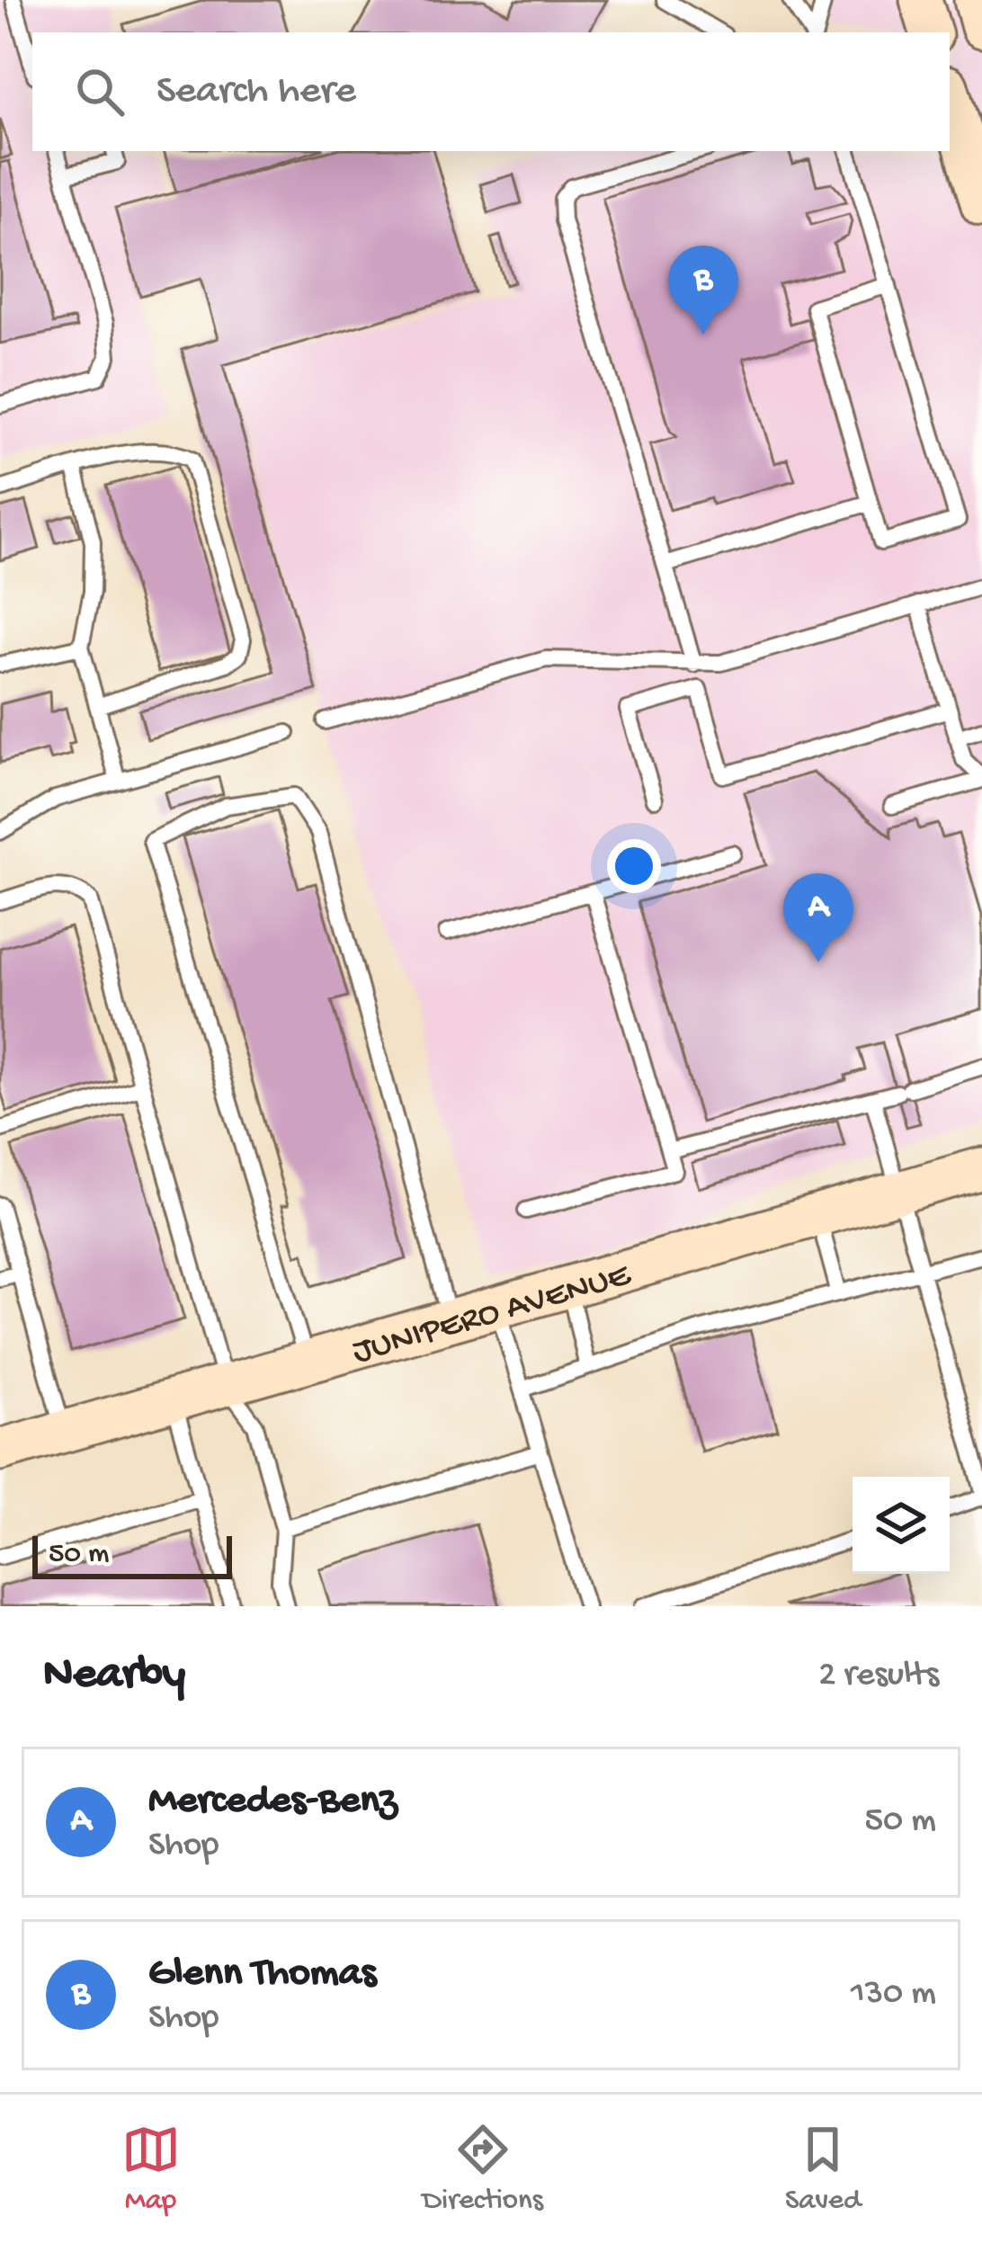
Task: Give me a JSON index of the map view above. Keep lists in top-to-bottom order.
{
  "streets": {
    "street": ["JUNIPERO AVENUE"]
  },
  "scale_bar": "50 m",
  "page": {
    "search": "Search here",
    "pins": ["B", "A"],
    "scale": "50 m",
    "heading": ["Nearby", "2 results"],
    "list": [
      {
        "mark": "A",
        "name": "Mercedes-Benz",
        "note": "Shop",
        "value": "50 m"
      },
      {
        "mark": "B",
        "name": "Glenn Thomas",
        "note": "Shop",
        "value": "130 m"
      }
    ],
    "nav": ["Map", "Directions", "Saved"]
  }
}
